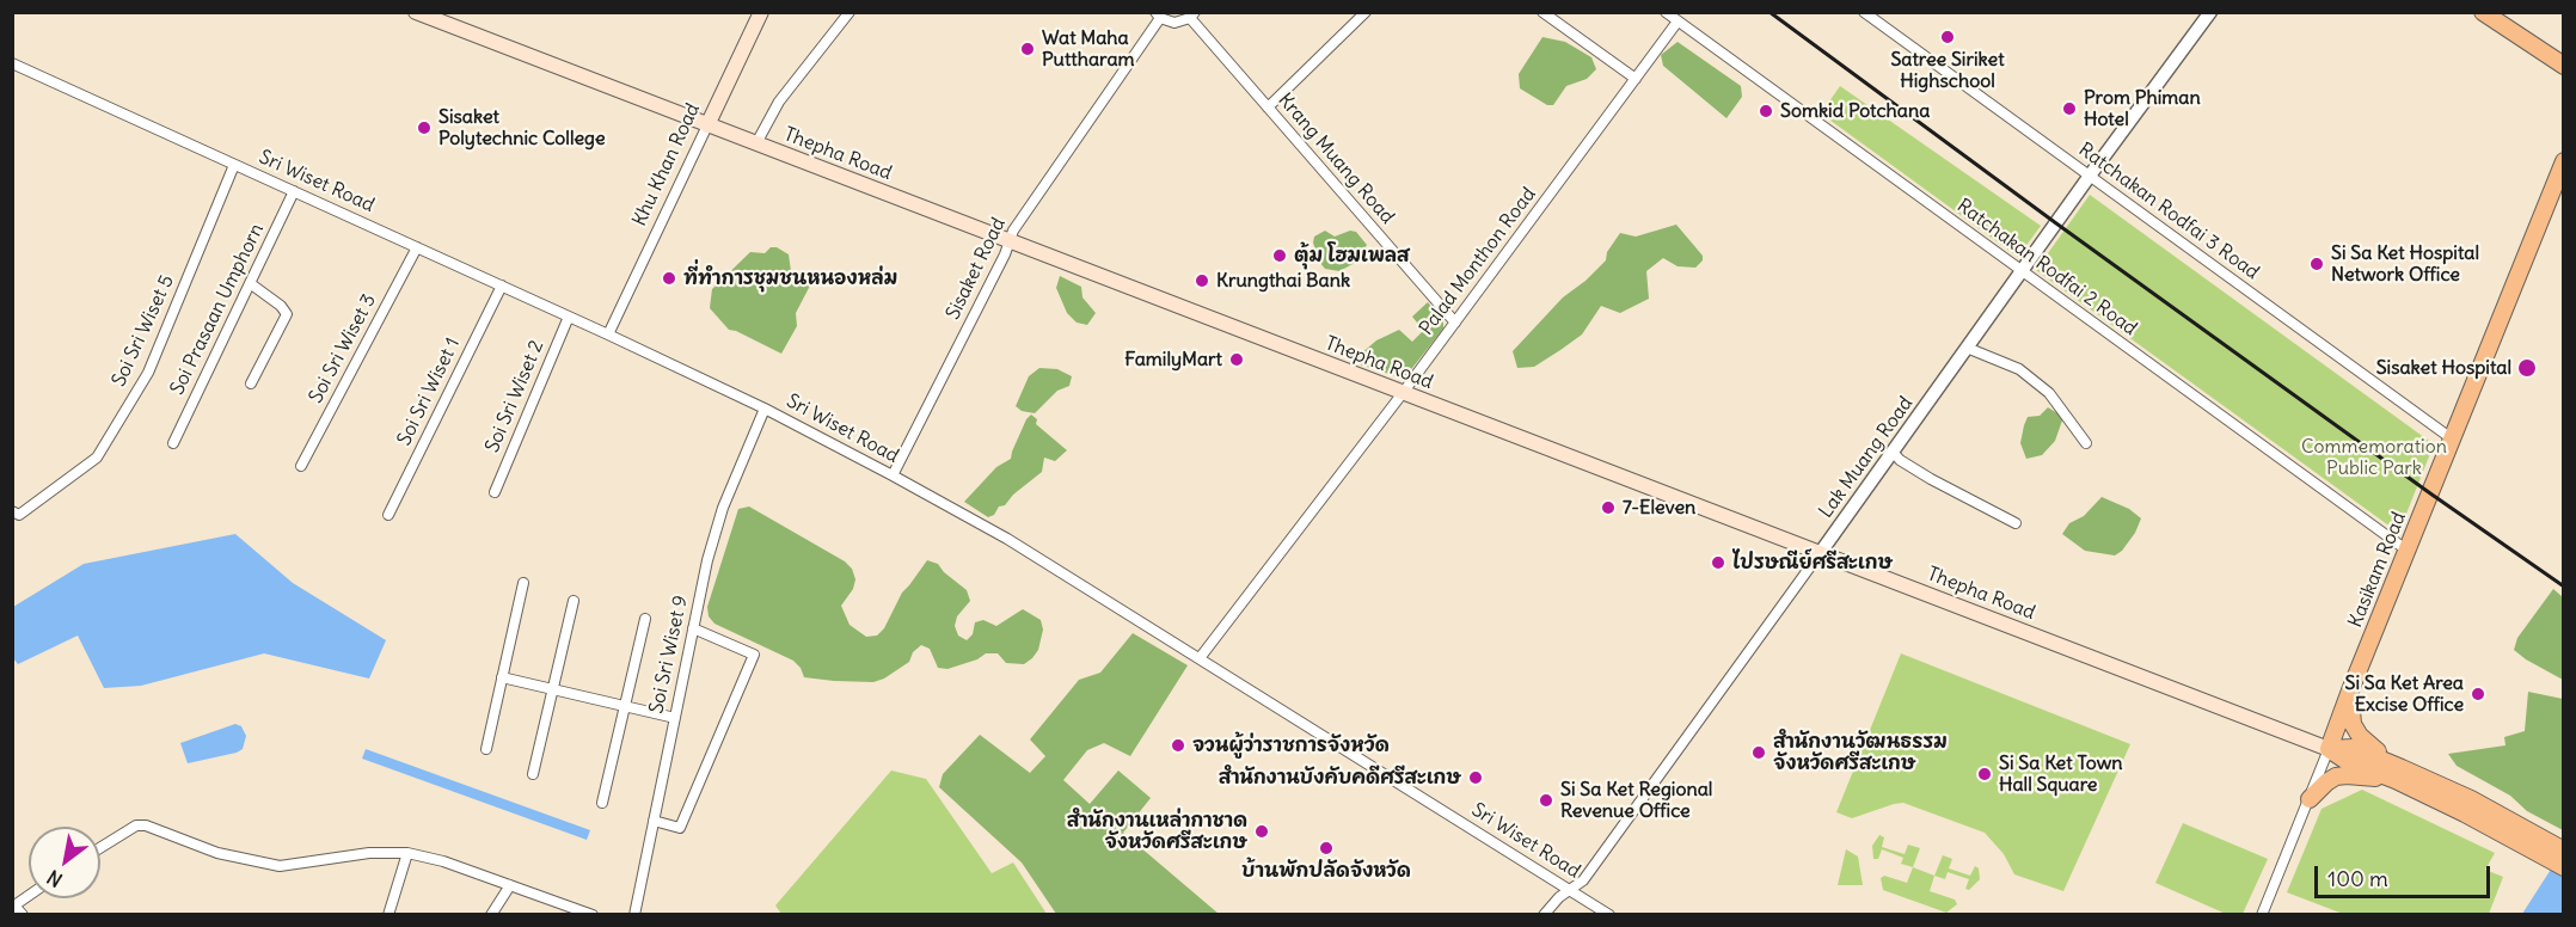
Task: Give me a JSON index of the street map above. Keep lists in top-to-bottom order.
{
  "streets": {
    "main road": ["Thepha Road", "Khu Khan Road", "Kasikam Road"],
    "street": [
      "Krang Muang Road",
      "Sri Wiset Road",
      "Ratchakan Rodfai 3 Road",
      "Palad Monthon Road",
      "Ratchakan Rodfai 2 Road",
      "Sisaket Road",
      "Soi Prasaan Umphorn",
      "Soi Sri Wiset 5",
      "Soi Sri Wiset 3",
      "Soi Sri Wiset 1",
      "Soi Sri Wiset 2",
      "Lak Muang Road",
      "Soi Sri Wiset 9"
    ]
  },
  "crossings": [
    ["Thepha Road", "Khu Khan Road"],
    ["Thepha Road", "Palad Monthon Road"],
    ["Thepha Road", "Sisaket Road"],
    ["Thepha Road", "Lak Muang Road"],
    ["Thepha Road", "Kasikam Road"],
    ["Krang Muang Road", "Palad Monthon Road"],
    ["Khu Khan Road", "Sri Wiset Road"],
    ["Sri Wiset Road", "Palad Monthon Road"],
    ["Sri Wiset Road", "Sisaket Road"],
    ["Sri Wiset Road", "Soi Prasaan Umphorn"],
    ["Sri Wiset Road", "Soi Sri Wiset 5"],
    ["Sri Wiset Road", "Soi Sri Wiset 3"],
    ["Sri Wiset Road", "Soi Sri Wiset 1"],
    ["Sri Wiset Road", "Soi Sri Wiset 2"],
    ["Sri Wiset Road", "Lak Muang Road"],
    ["Sri Wiset Road", "Soi Sri Wiset 9"],
    ["Ratchakan Rodfai 3 Road", "Lak Muang Road"],
    ["Ratchakan Rodfai 3 Road", "Kasikam Road"],
    ["Palad Monthon Road", "Ratchakan Rodfai 2 Road"],
    ["Ratchakan Rodfai 2 Road", "Lak Muang Road"],
    ["Ratchakan Rodfai 2 Road", "Kasikam Road"]
  ],
  "parks": ["Commemoration Public Park"],
  "places": [
    "Satree Siriket Highschool",
    "Wat Maha Puttharam",
    "Prom Phiman Hotel",
    "Somkid Potchana",
    "Sisaket Polytechnic College",
    "ตุ้ม โฮมเพลส",
    "Si Sa Ket Hospital Network Office",
    "ที่ทำการชุมชนหนองหล่ม",
    "Krungthai Bank",
    "FamilyMart",
    "Sisaket Hospital",
    "7-Eleven",
    "ไปรษณีย์ศรีสะเกษ",
    "Si Sa Ket Area Excise Office",
    "จวนผู้ว่าราชการจังหวัด",
    "สำนักงานวัฒนธรรม จังหวัดศรีสะเกษ",
    "Si Sa Ket Town Hall Square",
    "สำนักงานบังคับคดีศรีสะเกษ",
    "Si Sa Ket Regional Revenue Office",
    "สำนักงานเหล่ากาชาด จังหวัดศรีสะเกษ",
    "บ้านพักปลัดจังหวัด"
  ],
  "scale_bar": "100 m",
  "north": "bottom left"
}
